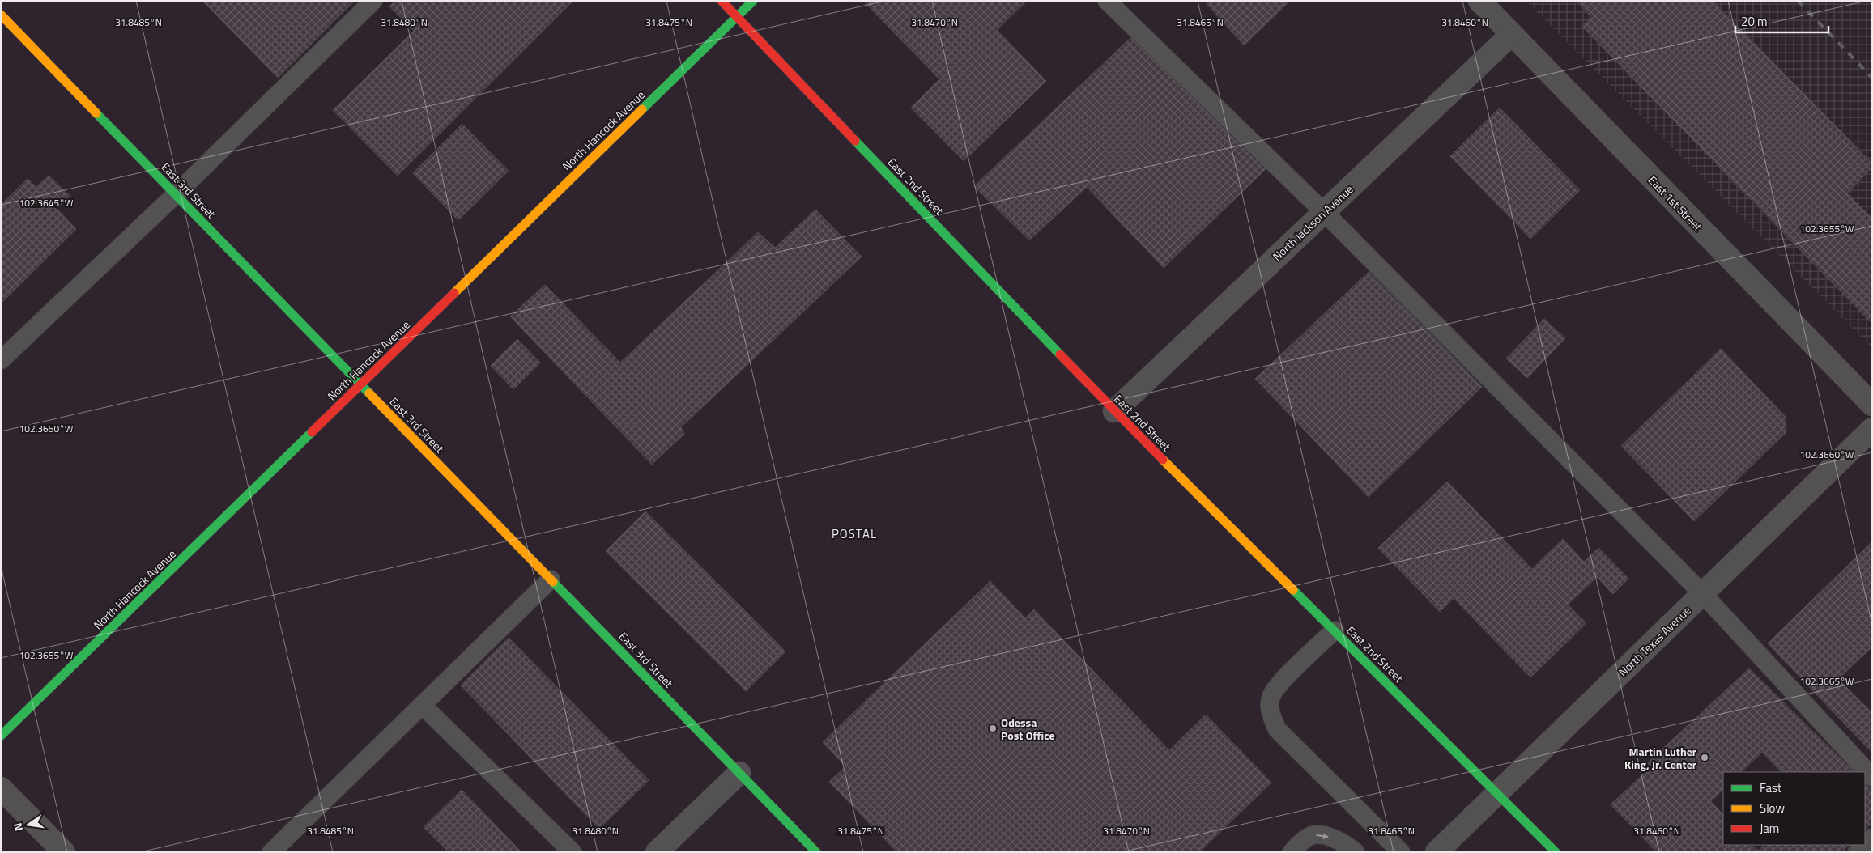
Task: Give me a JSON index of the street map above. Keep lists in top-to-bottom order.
{
  "streets": {
    "street": [
      "North Hancock Avenue",
      "East 2nd Street",
      "East 3rd Street",
      "East 1st Street",
      "North Jackson Avenue",
      "North Texas Avenue"
    ]
  },
  "crossings": [
    ["North Hancock Avenue", "East 2nd Street"],
    ["North Hancock Avenue", "East 3rd Street"],
    ["East 2nd Street", "North Jackson Avenue"],
    ["East 2nd Street", "North Texas Avenue"],
    ["East 1st Street", "North Jackson Avenue"]
  ],
  "districts": ["POSTAL"],
  "places": ["Odessa Post Office", "Martin Luther King, Jr. Center"],
  "legend": ["Fast", "Slow", "Jam"],
  "scale_bar": "20 m",
  "north": "left",
  "coordinates": [
    "31.8485°N",
    "31.8480°N",
    "31.8475°N",
    "31.8470°N",
    "31.8465°N",
    "31.8460°N",
    "102.3645°W",
    "102.3655°W",
    "102.3650°W",
    "102.3660°W",
    "102.3665°W"
  ]
}
